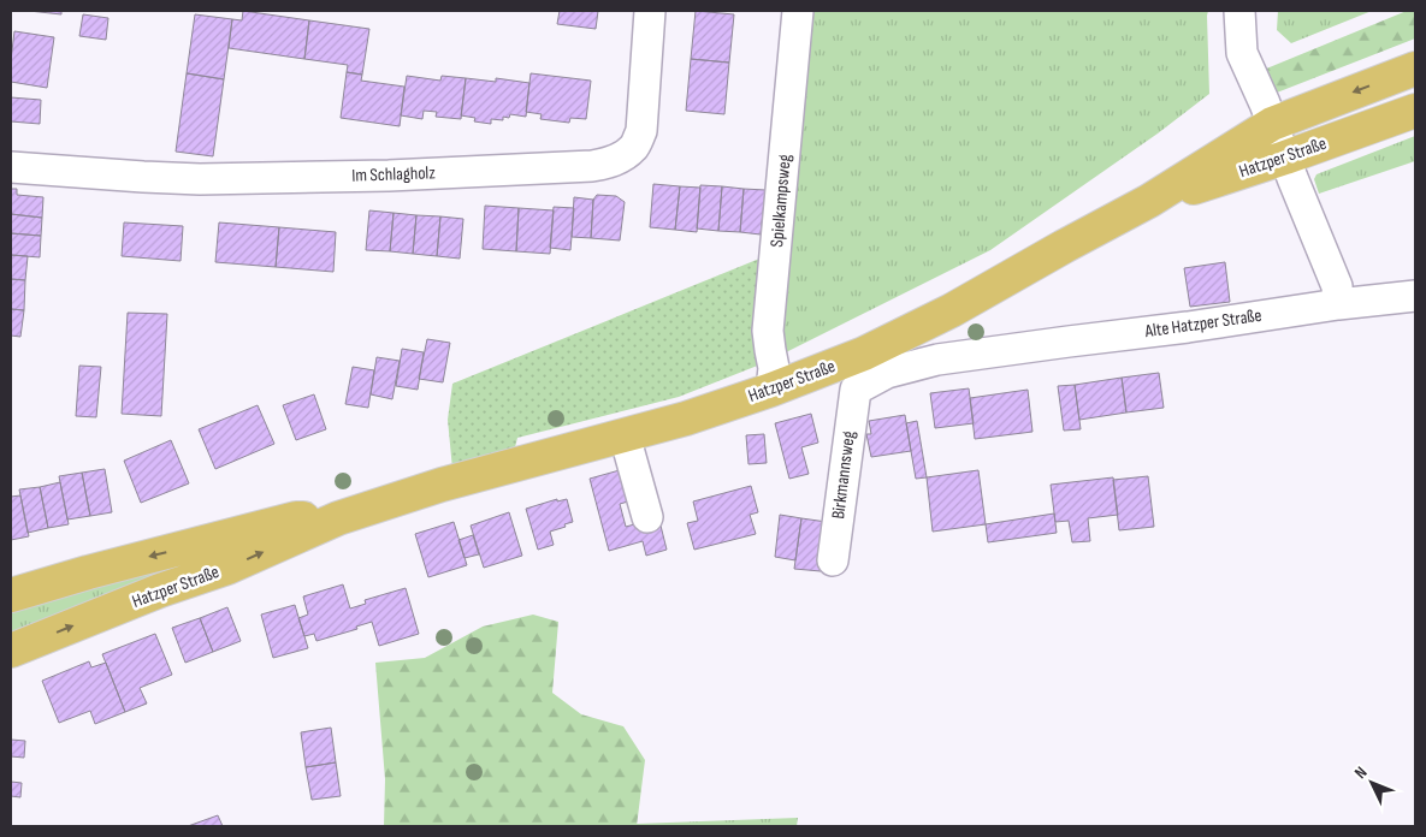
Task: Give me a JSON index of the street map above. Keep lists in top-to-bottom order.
{
  "streets": {
    "main road": ["Hatzper Straße"],
    "street": [
      "Im Schlagholz",
      "Spielkampsweg",
      "Alte Hatzper Straße",
      "Birkmannsweg"
    ]
  },
  "crossings": [
    ["Hatzper Straße", "Spielkampsweg"],
    ["Alte Hatzper Straße", "Birkmannsweg"]
  ],
  "north": "top left"
}
